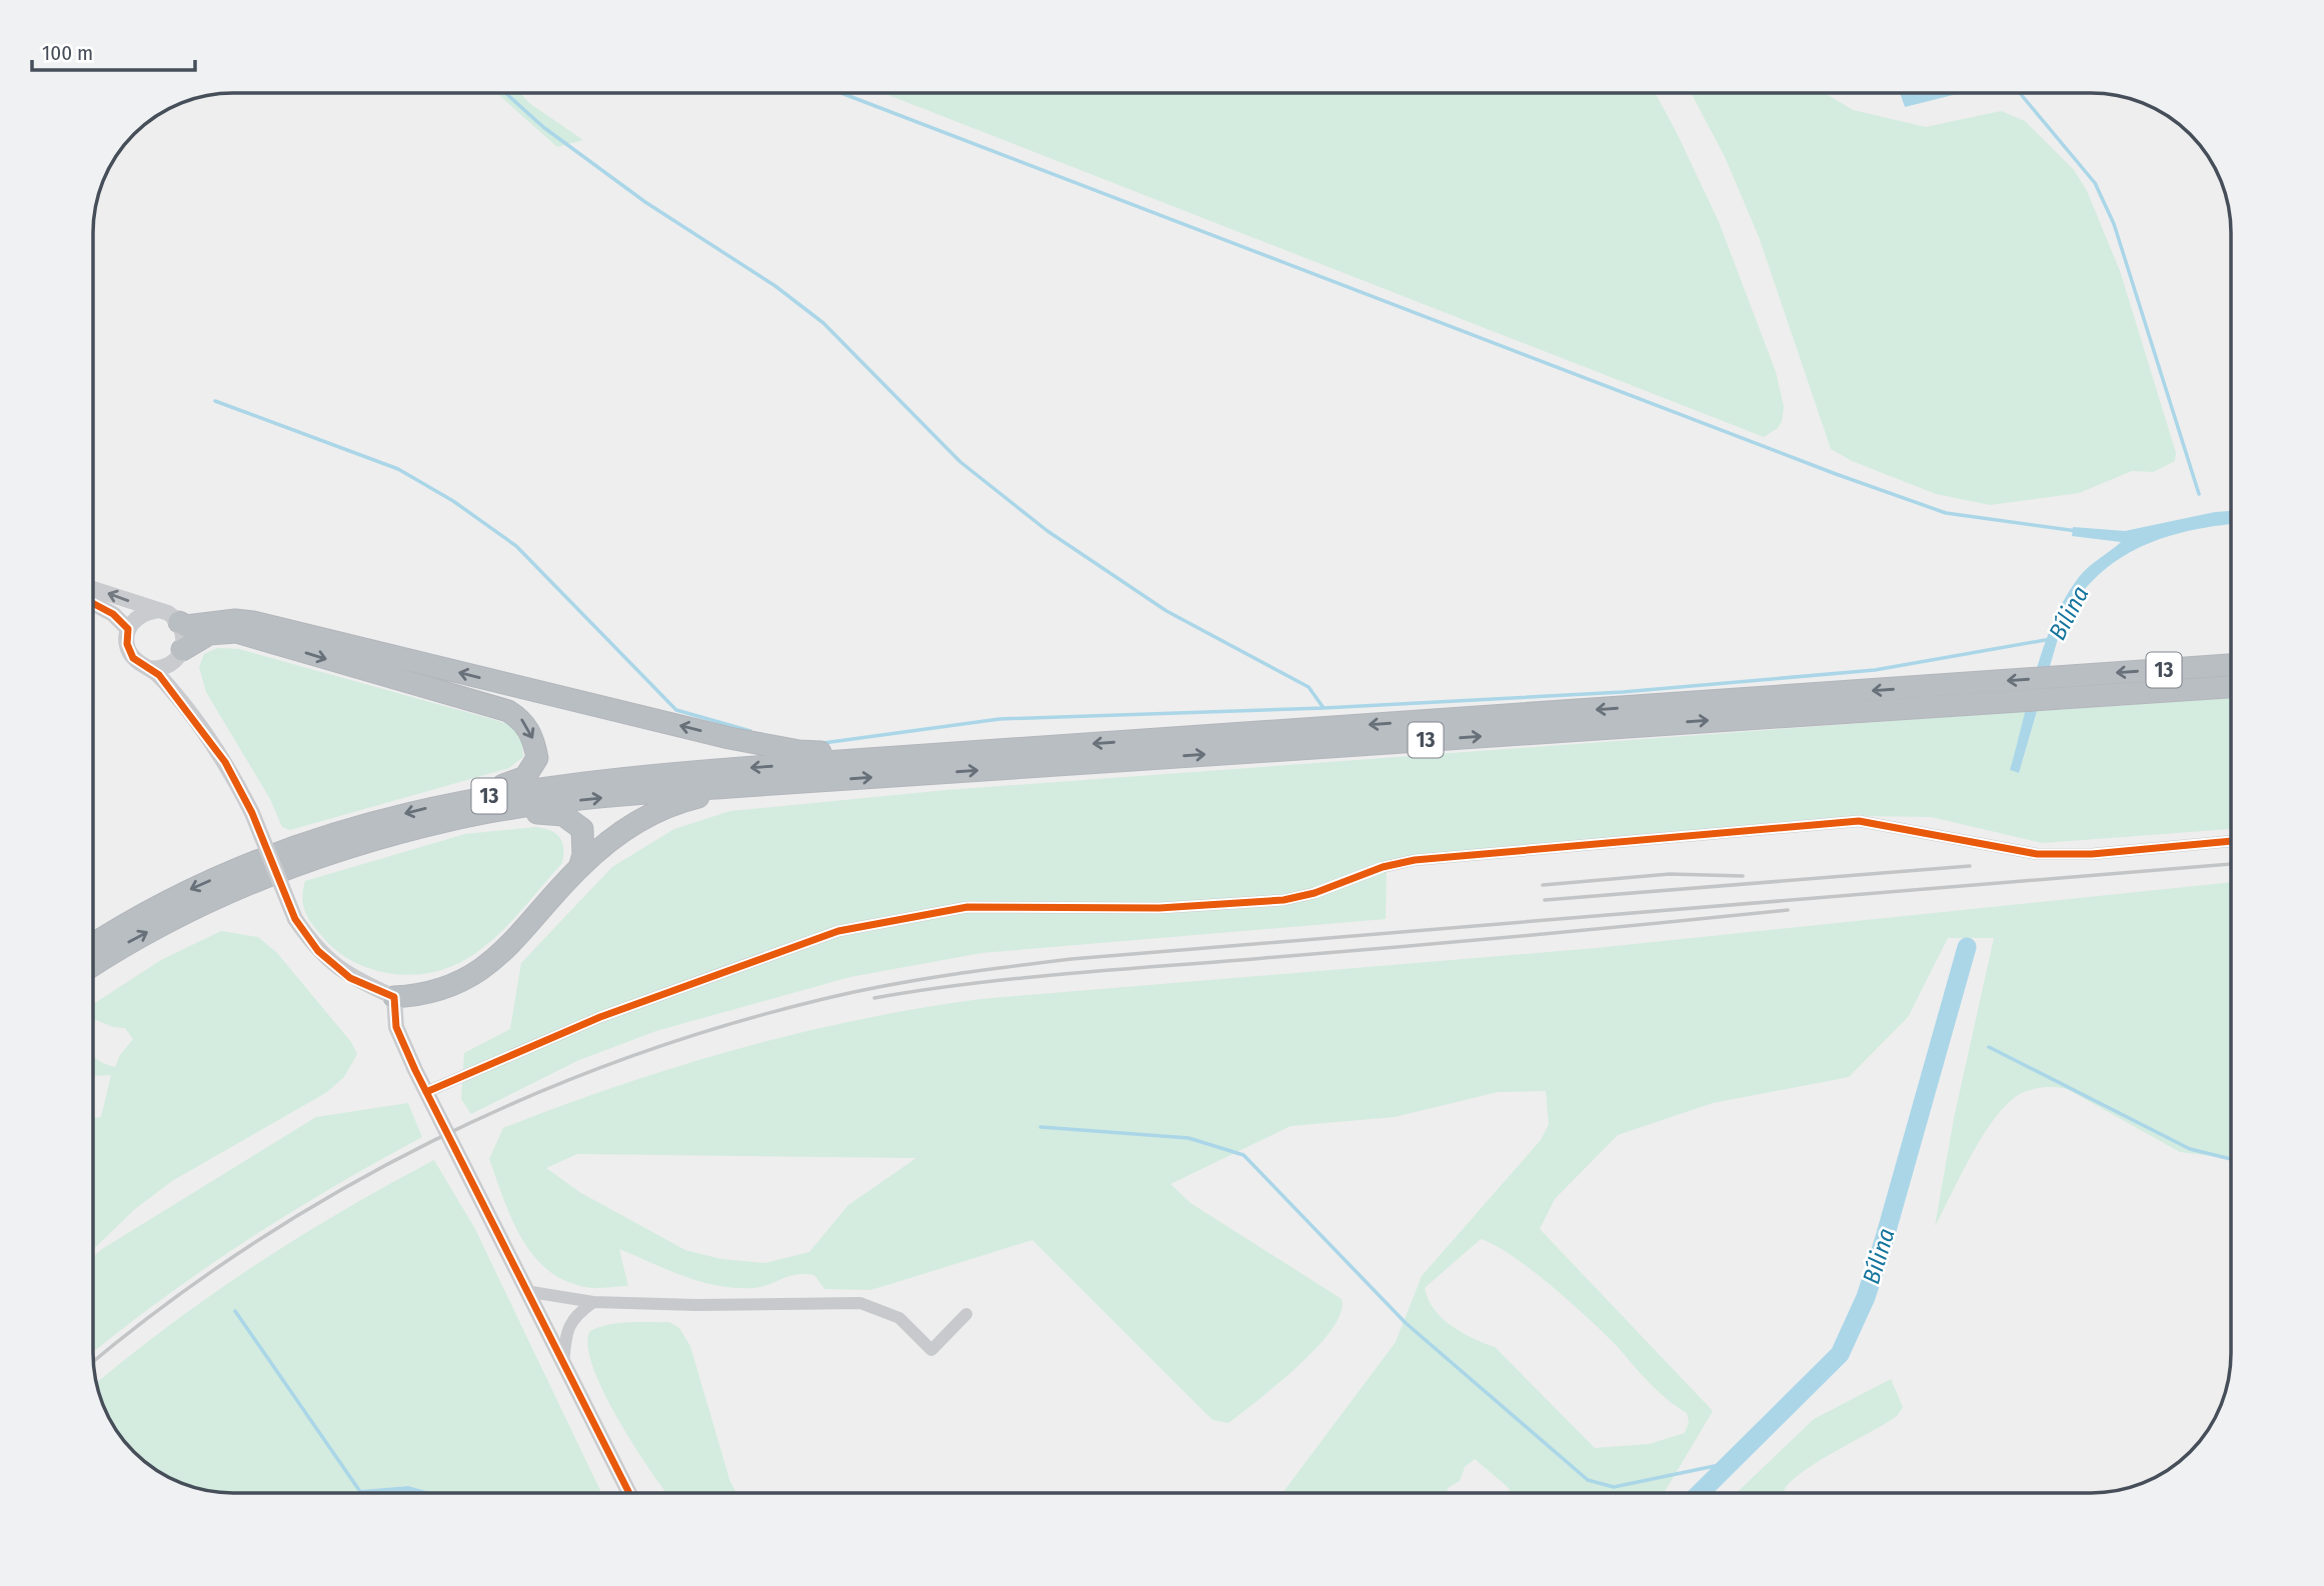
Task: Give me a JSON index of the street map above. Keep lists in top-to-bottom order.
{
  "streets": {
    "highway": ["13"]
  },
  "water": ["Bílina"],
  "scale_bar": "100 m"
}
